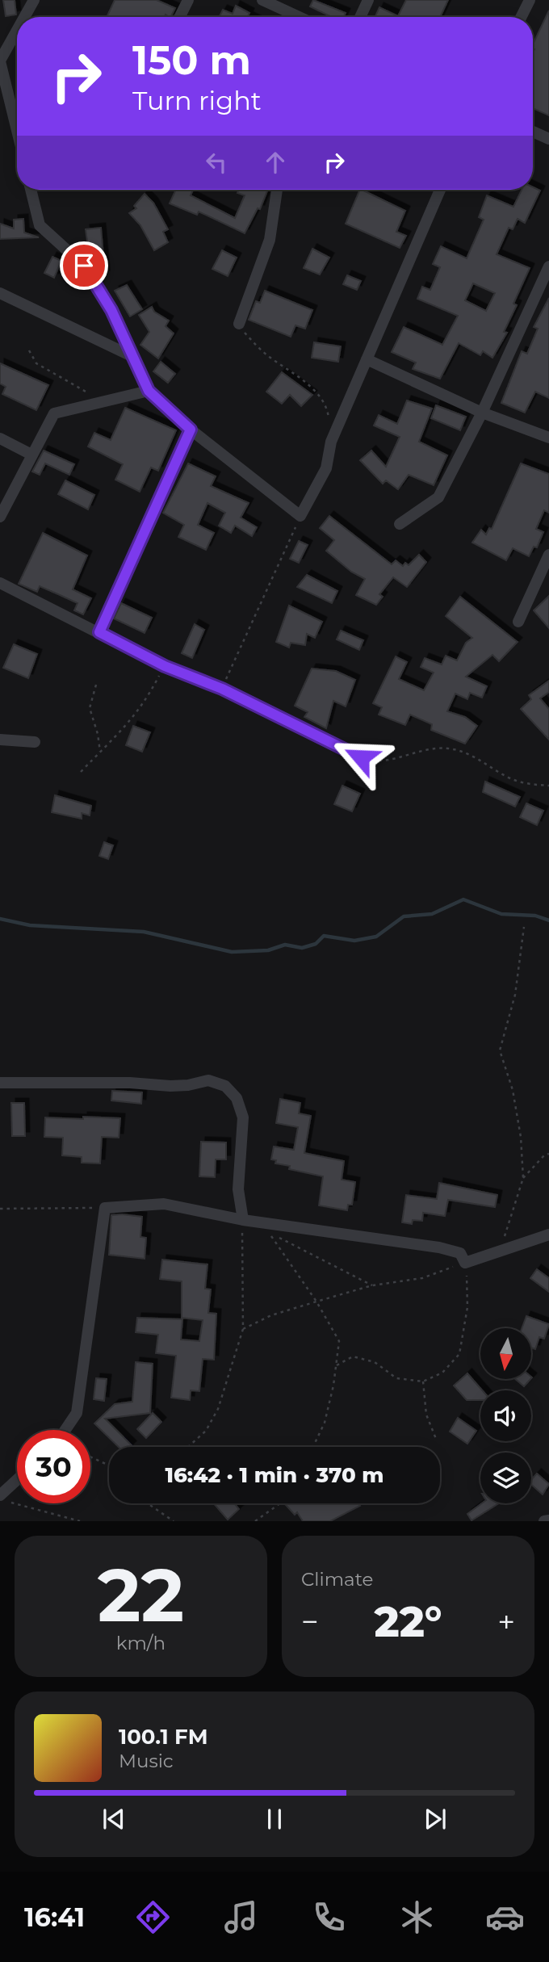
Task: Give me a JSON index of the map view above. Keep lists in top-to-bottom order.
{
  "north": "bottom",
  "page": {
    "turn": ["150 m", "Turn right"],
    "limit": "30",
    "trip": "16:42 · 1 min · 370 m",
    "tile": [
      ["22", "km/h"],
      "Climate"
    ],
    "heat": ["−", "22°", "+"],
    "song": ["100.1 FM", "Music"],
    "tabs": "16:41"
  }
}
